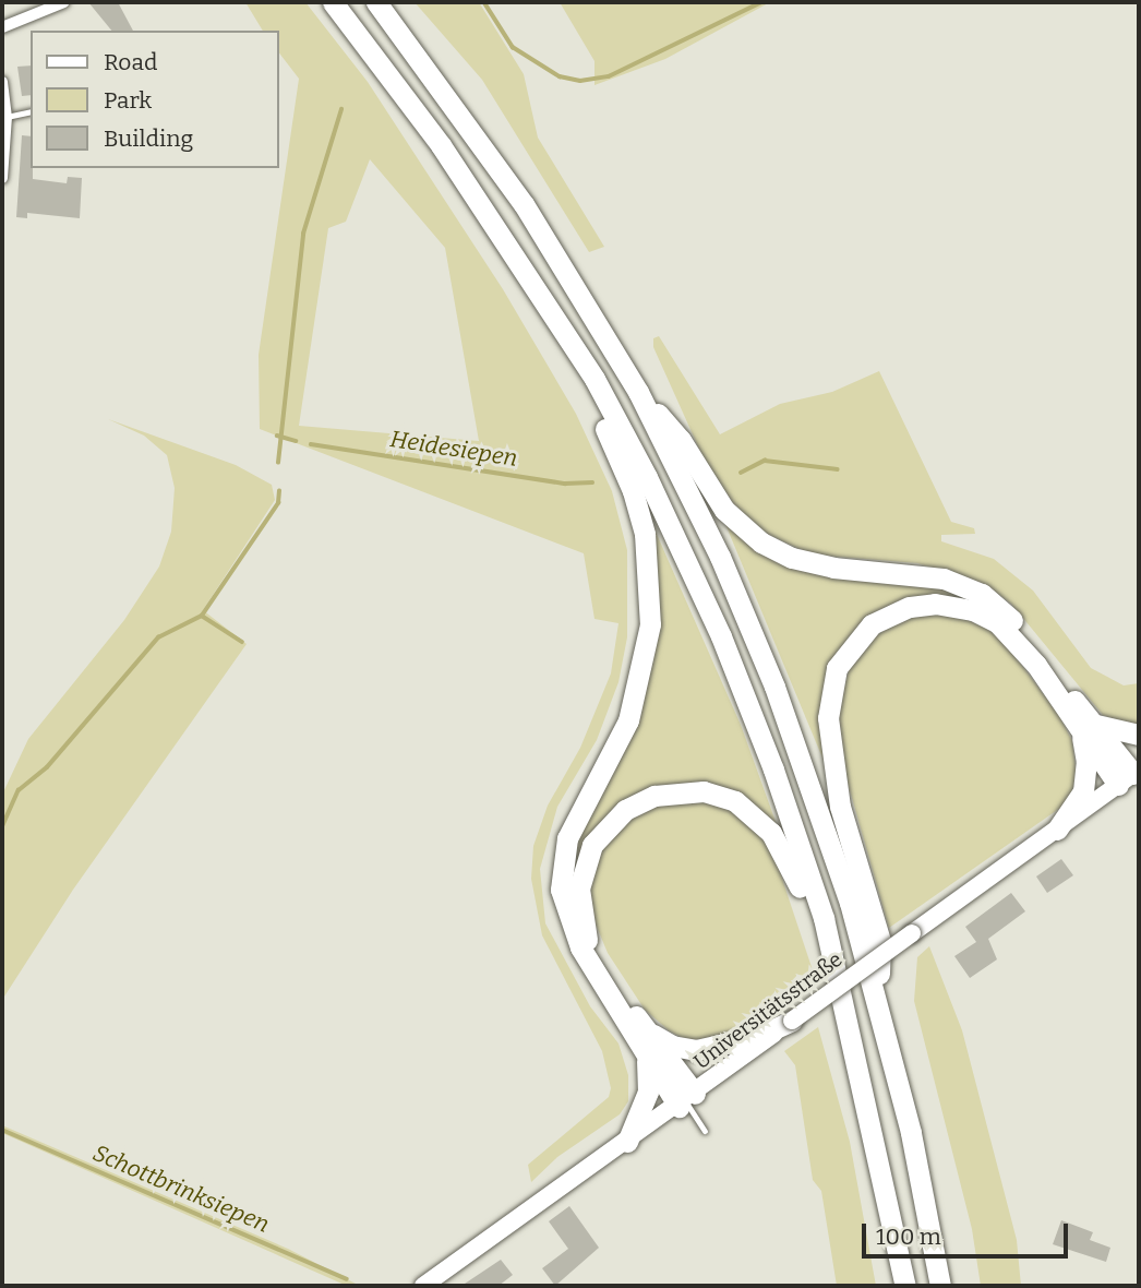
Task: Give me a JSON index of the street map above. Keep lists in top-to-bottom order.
{
  "streets": {
    "main road": ["Universitätsstraße"]
  },
  "water": ["Heidesiepen", "Schottbrinksiepen"],
  "legend": ["Road", "Park", "Building"],
  "scale_bar": "100 m"
}
